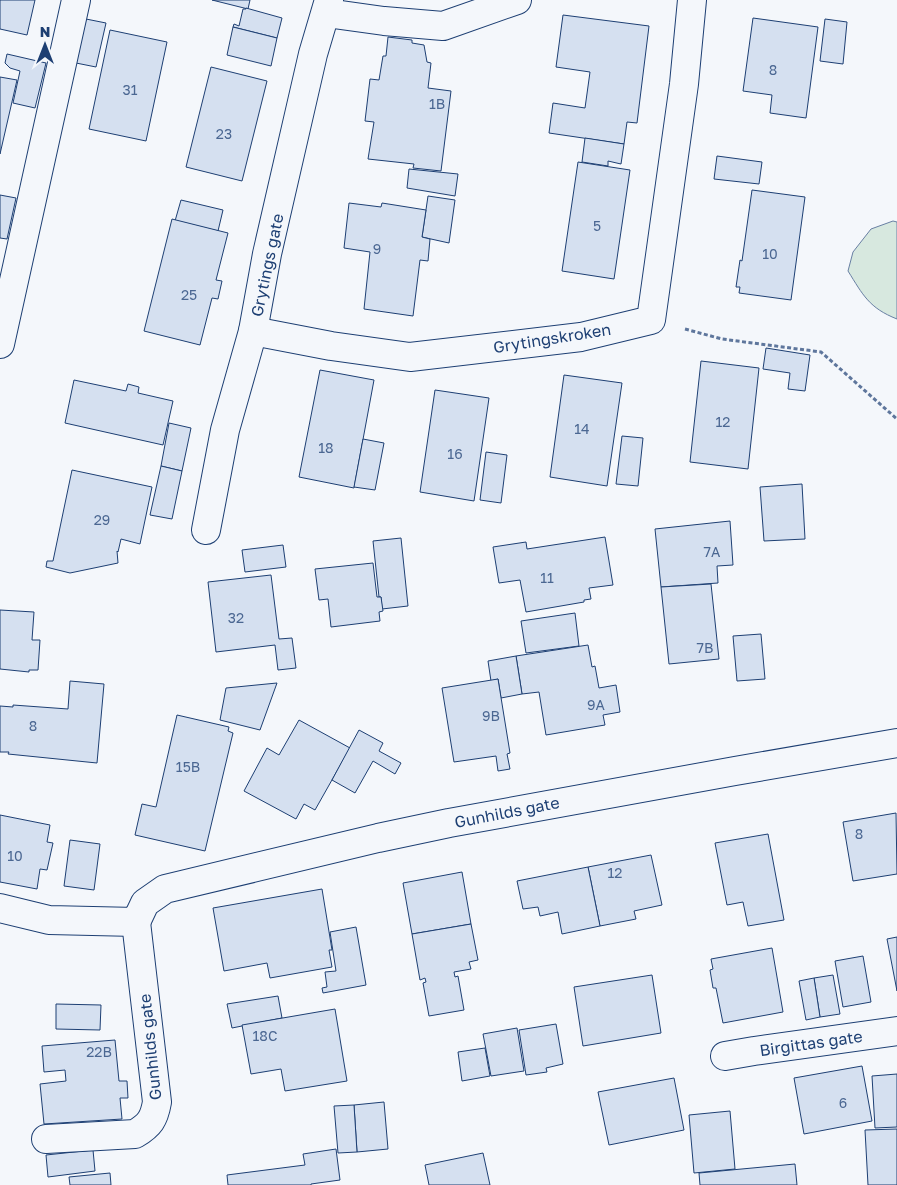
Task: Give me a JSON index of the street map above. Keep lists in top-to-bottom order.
{
  "streets": {
    "street": [
      "Grytings gate",
      "Grytingskroken",
      "Gunhilds gate",
      "Birgittas gate"
    ]
  },
  "crossings": [
    ["Grytings gate", "Grytingskroken"]
  ],
  "house_numbers": [
    "8",
    "31",
    "1B",
    "23",
    "5",
    "9",
    "10",
    "25",
    "12",
    "14",
    "18",
    "16",
    "29",
    "7A",
    "11",
    "32",
    "7B",
    "9A",
    "9B",
    "8",
    "15B",
    "8",
    "10",
    "12",
    "18C",
    "22B",
    "6"
  ],
  "north": "top"
}
